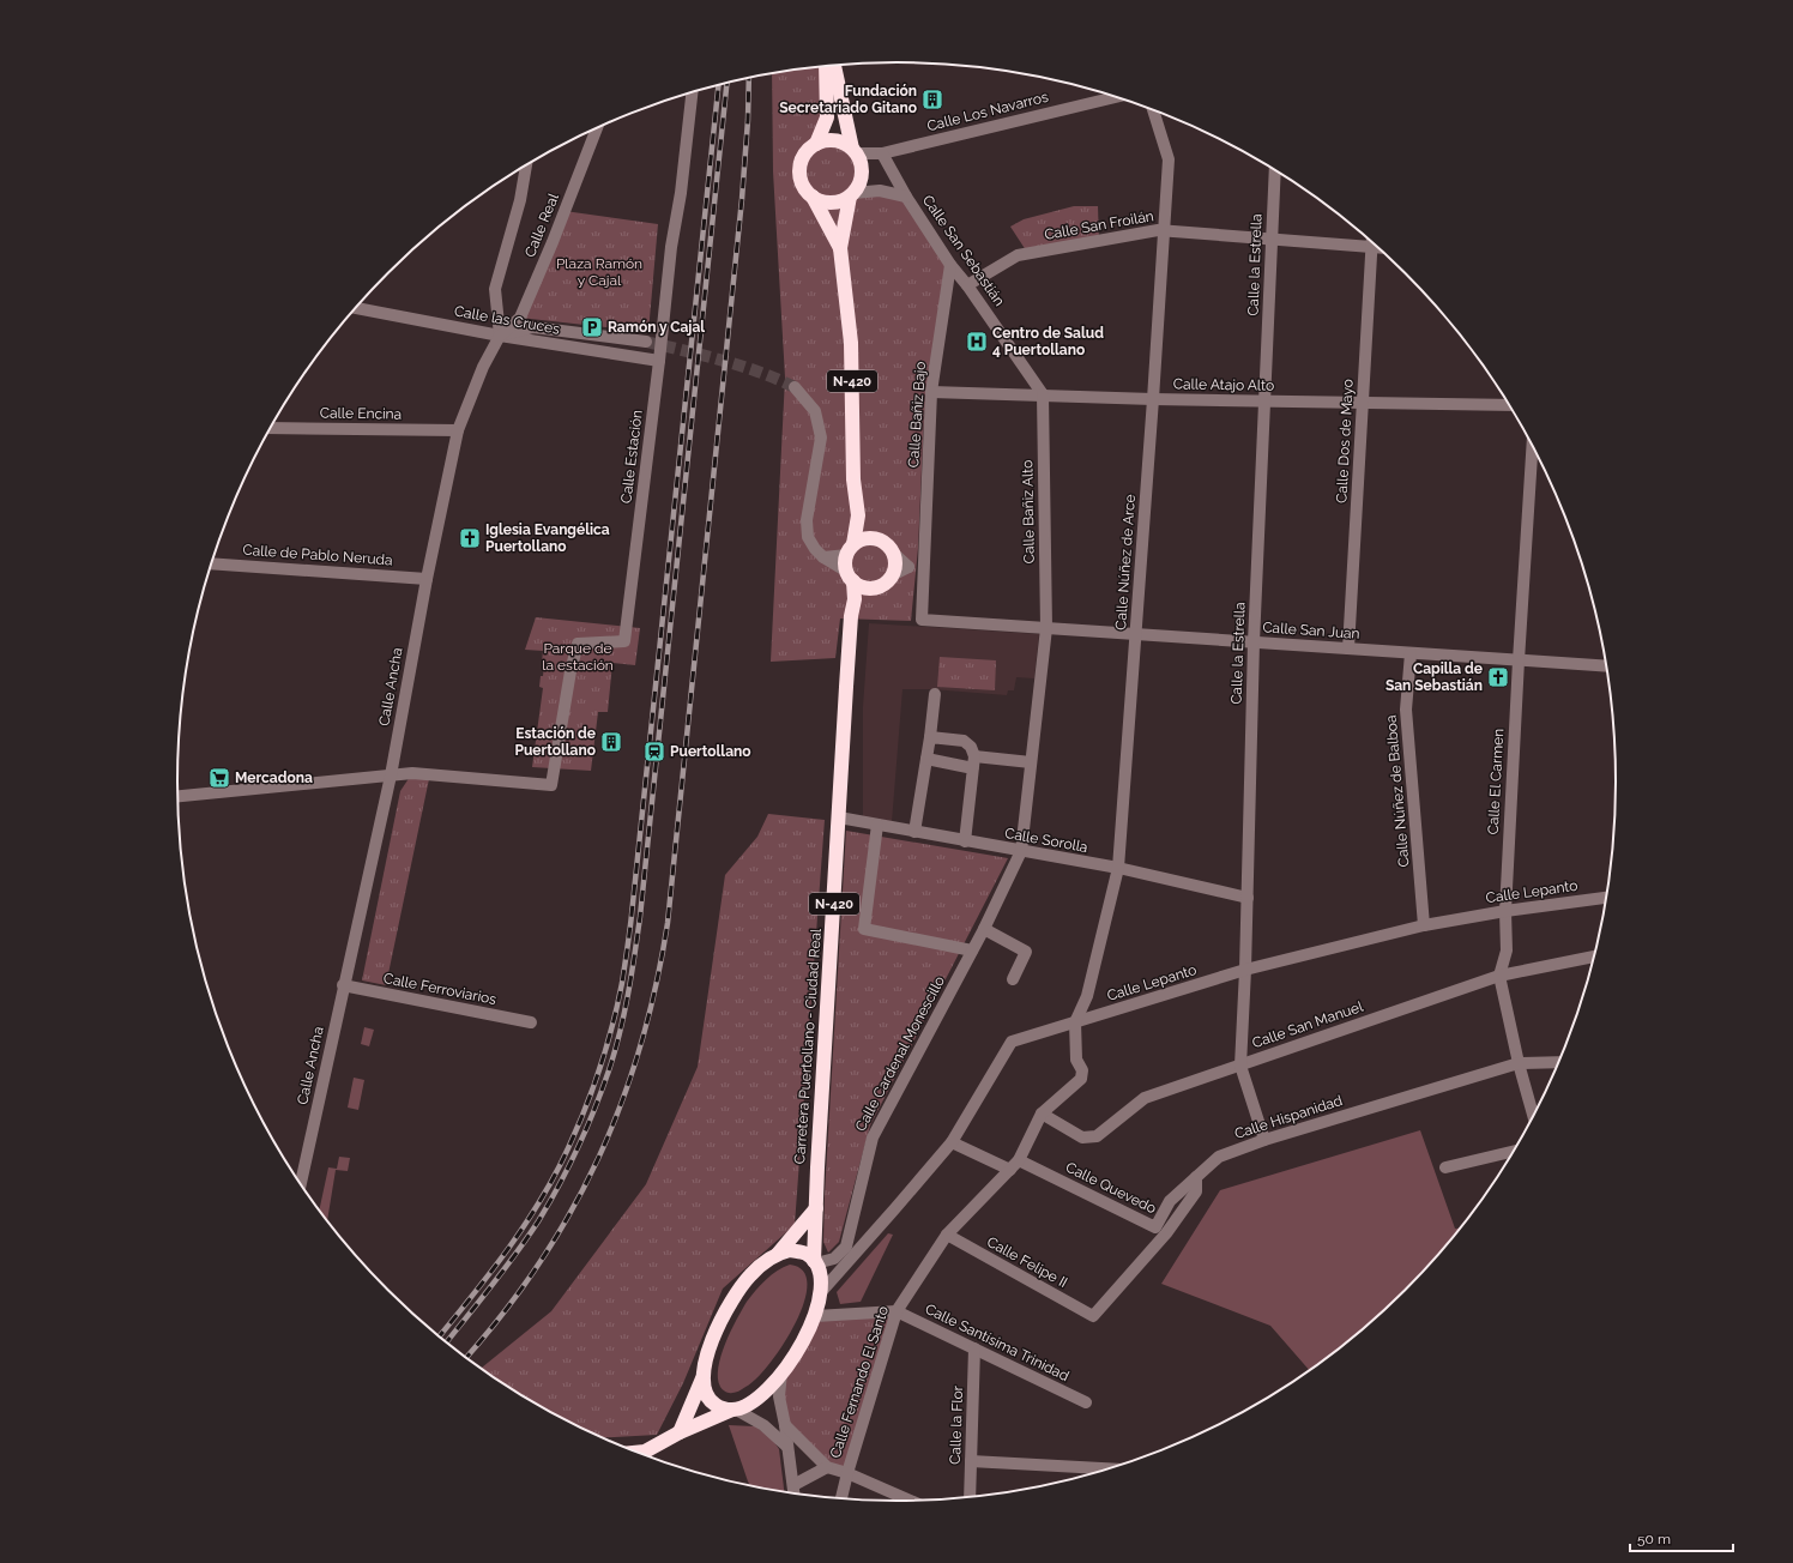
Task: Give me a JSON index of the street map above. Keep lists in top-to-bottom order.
{
  "streets": {
    "highway": ["N-420", "Carretera Puertollano - Ciudad Real"],
    "street": [
      "Calle Los Navarros",
      "Calle Real",
      "Calle San Froilán",
      "Calle San Sebastián",
      "Calle la Estrella",
      "Calle las Cruces",
      "Calle Atajo Alto",
      "Calle Encina",
      "Calle Bañiz Bajo",
      "Calle Dos de Mayo",
      "Calle Estación",
      "Calle Bañiz Alto",
      "Calle de Pablo Neruda",
      "Calle Núñez de Arce",
      "Calle San Juan",
      "Calle Ancha",
      "Calle El Carmen",
      "Calle Núñez de Balboa",
      "Calle Sorolla",
      "Calle Lepanto",
      "Calle Ferroviarios",
      "Calle San Manuel",
      "Calle Cardenal Monescillo",
      "Calle Hispanidad",
      "Calle Quevedo",
      "Calle Felipe II",
      "Calle Santísima Trinidad",
      "Calle Fernando El Santo",
      "Calle la Flor"
    ]
  },
  "crossings": [
    ["Calle Los Navarros", "Calle San Sebastián"],
    ["Calle Los Navarros", "N-420"],
    ["Calle Real", "Calle las Cruces"],
    ["Calle Real", "Calle Ancha"],
    ["Calle San Froilán", "Calle San Sebastián"],
    ["Calle San Froilán", "Calle la Estrella"],
    ["Calle San Froilán", "Calle Núñez de Arce"],
    ["Calle San Sebastián", "N-420"],
    ["Calle San Sebastián", "Calle Atajo Alto"],
    ["Calle San Sebastián", "Calle Bañiz Bajo"],
    ["Calle San Sebastián", "Calle Bañiz Alto"],
    ["Calle la Estrella", "Calle Atajo Alto"],
    ["Calle la Estrella", "Calle San Juan"],
    ["Calle la Estrella", "Calle Sorolla"],
    ["Calle la Estrella", "Calle Lepanto"],
    ["Calle la Estrella", "Calle San Manuel"],
    ["Calle la Estrella", "Calle Hispanidad"],
    ["Calle las Cruces", "Calle Estación"],
    ["Calle las Cruces", "Calle Ancha"],
    ["N-420", "Carretera Puertollano - Ciudad Real"],
    ["Calle Atajo Alto", "Calle Bañiz Bajo"],
    ["Calle Atajo Alto", "Calle Dos de Mayo"],
    ["Calle Atajo Alto", "Calle Bañiz Alto"],
    ["Calle Atajo Alto", "Calle Núñez de Arce"],
    ["Calle Encina", "Calle Ancha"],
    ["Calle Bañiz Bajo", "Calle San Juan"],
    ["Calle Dos de Mayo", "Calle San Juan"],
    ["Calle Estación", "Calle Ancha"],
    ["Calle Bañiz Alto", "Calle San Juan"],
    ["Calle Bañiz Alto", "Calle Cardenal Monescillo"],
    ["Calle de Pablo Neruda", "Calle Ancha"],
    ["Calle Núñez de Arce", "Calle San Juan"],
    ["Calle Núñez de Arce", "Calle Sorolla"],
    ["Calle Núñez de Arce", "Calle Lepanto"],
    ["Calle Núñez de Arce", "Calle Fernando El Santo"],
    ["Calle San Juan", "Calle El Carmen"],
    ["Calle San Juan", "Calle Núñez de Balboa"],
    ["Calle San Juan", "Calle Cardenal Monescillo"],
    ["Calle Ancha", "Calle Ferroviarios"],
    ["Calle El Carmen", "Calle Lepanto"],
    ["Calle El Carmen", "Calle San Manuel"],
    ["Calle El Carmen", "Calle Hispanidad"],
    ["Calle Núñez de Balboa", "Calle Lepanto"],
    ["Calle Sorolla", "Carretera Puertollano - Ciudad Real"],
    ["Calle Sorolla", "Calle Cardenal Monescillo"],
    ["Calle Lepanto", "Carretera Puertollano - Ciudad Real"],
    ["Calle Lepanto", "Calle Fernando El Santo"],
    ["Calle San Manuel", "Calle Fernando El Santo"],
    ["Carretera Puertollano - Ciudad Real", "Calle Cardenal Monescillo"],
    ["Calle Hispanidad", "Calle Quevedo"],
    ["Calle Hispanidad", "Calle Felipe II"],
    ["Calle Quevedo", "Calle Felipe II"],
    ["Calle Quevedo", "Calle Fernando El Santo"],
    ["Calle Felipe II", "Calle Fernando El Santo"],
    ["Calle Santísima Trinidad", "Calle Fernando El Santo"],
    ["Calle Santísima Trinidad", "Calle la Flor"]
  ],
  "parks": ["Plaza Ramón y Cajal", "Parque de la estación"],
  "places": {
    "building": ["Fundación Secretariado Gitano", "Estación de Puertollano"],
    "parking": ["Ramón y Cajal"],
    "hospital": ["Centro de Salud 4 Puertollano"],
    "church": ["Iglesia Evangélica Puertollano", "Capilla de San Sebastián"],
    "station": ["Puertollano"],
    "supermarket": ["Mercadona"]
  },
  "scale_bar": "50 m"
}
